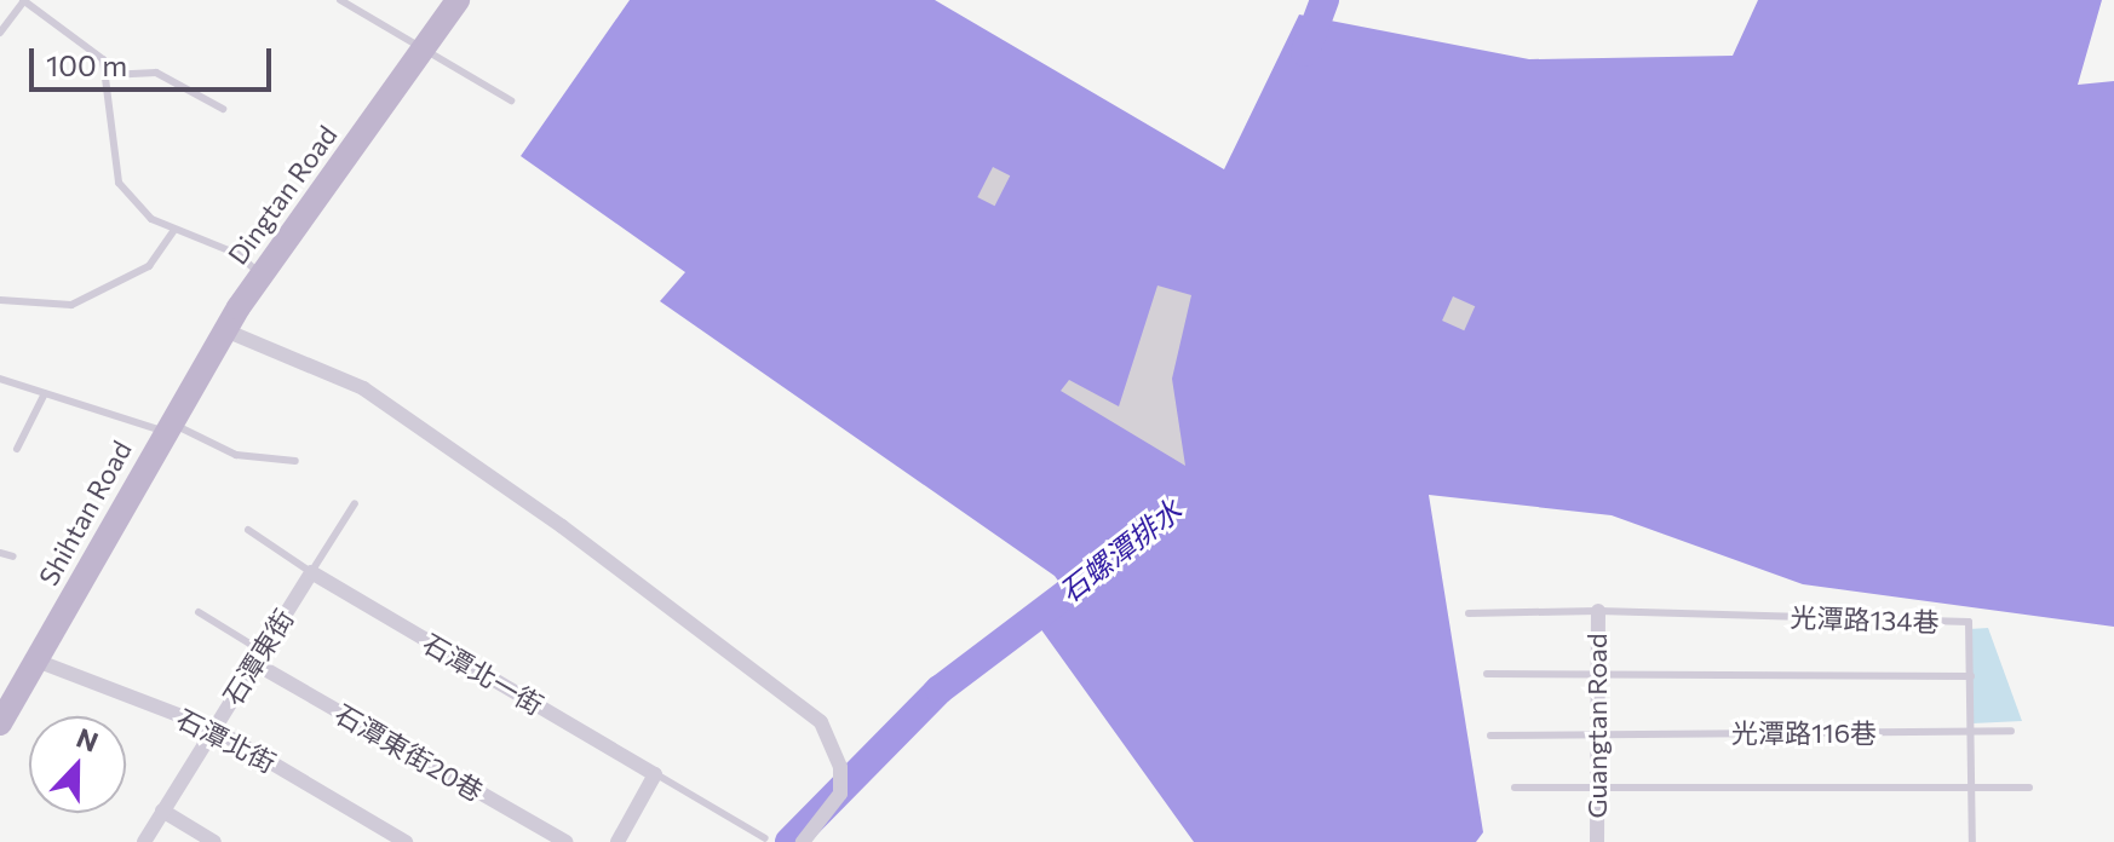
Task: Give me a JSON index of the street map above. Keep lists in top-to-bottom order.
{
  "streets": {
    "main road": ["Dingtan Road", "Shihtan Road"],
    "street": [
      "石潭東街",
      "石潭北一街",
      "Guangtan Road",
      "石潭北街",
      "石潭東街20巷"
    ],
    "lane": ["光潭路134巷", "光潭路116巷"]
  },
  "crossings": [
    ["Dingtan Road", "Shihtan Road"],
    ["Shihtan Road", "石潭北街"],
    ["光潭路134巷", "Guangtan Road"],
    ["光潭路134巷", "光潭路116巷"],
    ["石潭東街", "石潭北一街"],
    ["石潭東街", "石潭北街"],
    ["石潭東街", "石潭東街20巷"],
    ["Guangtan Road", "光潭路116巷"]
  ],
  "water": ["石螺潭排水"],
  "scale_bar": "100 m",
  "north": "top"
}
